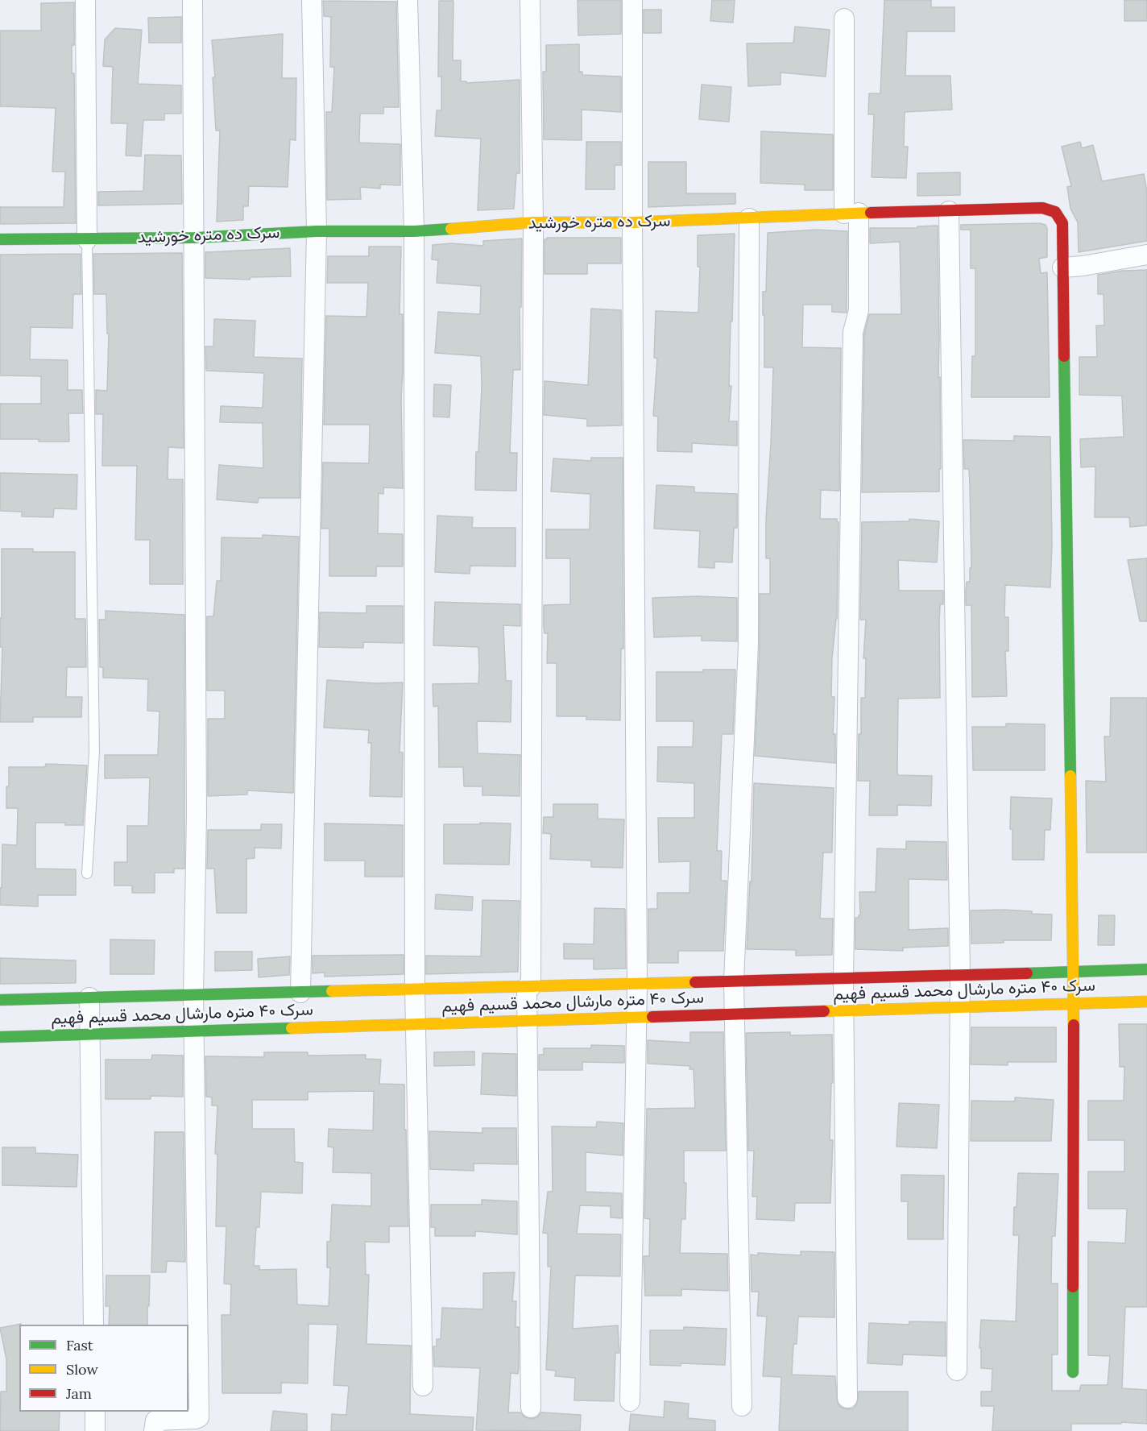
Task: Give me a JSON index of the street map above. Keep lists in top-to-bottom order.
{
  "streets": {
    "street": ["سرک ده متره خورشید", "سرک ۴۰ متره مارشال محمد قسیم فهیم"]
  },
  "crossings": [
    ["سرک ده متره خورشید", "سرک ۴۰ متره مارشال محمد قسیم فهیم"]
  ],
  "legend": ["Fast", "Slow", "Jam"]
}
